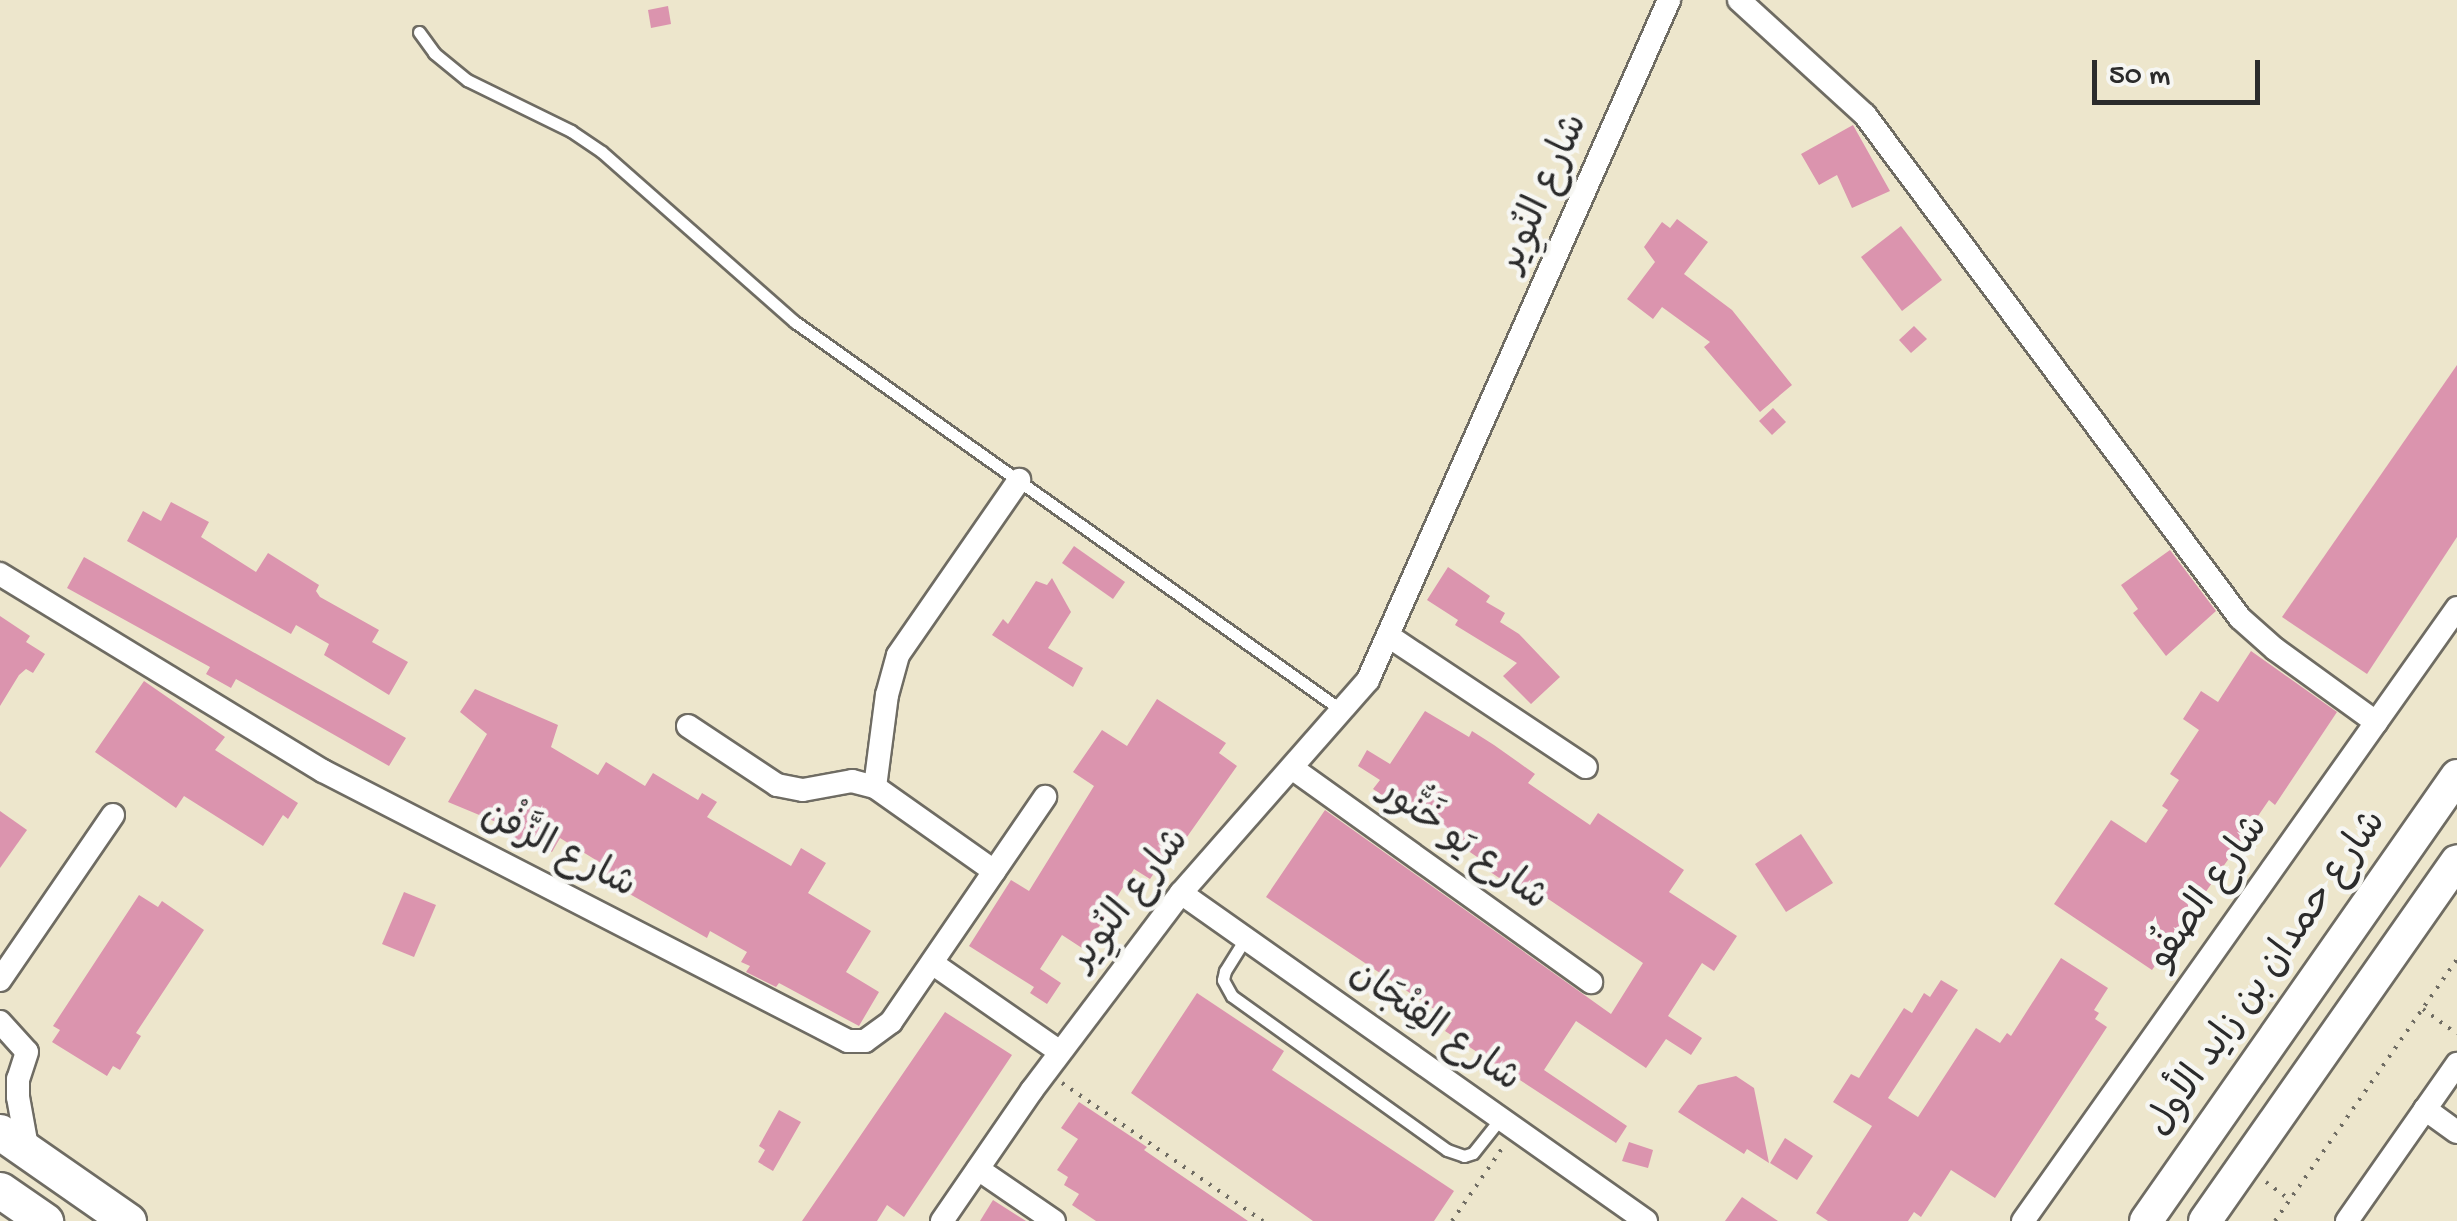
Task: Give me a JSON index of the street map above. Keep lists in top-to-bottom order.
{
  "streets": {
    "main road": ["شارع حمدان بن زايد الأول"],
    "street": [
      "شارع النُوِير",
      "شارع يَو خَنُّور",
      "شارع الزَّفْن",
      "شارع الصفُو",
      "شارع الفِنْجَان"
    ]
  },
  "crossings": [
    ["شارع النُوِير", "شارع يَو خَنُّور"],
    ["شارع النُوِير", "شارع الفِنْجَان"]
  ],
  "scale_bar": "50 m"
}
